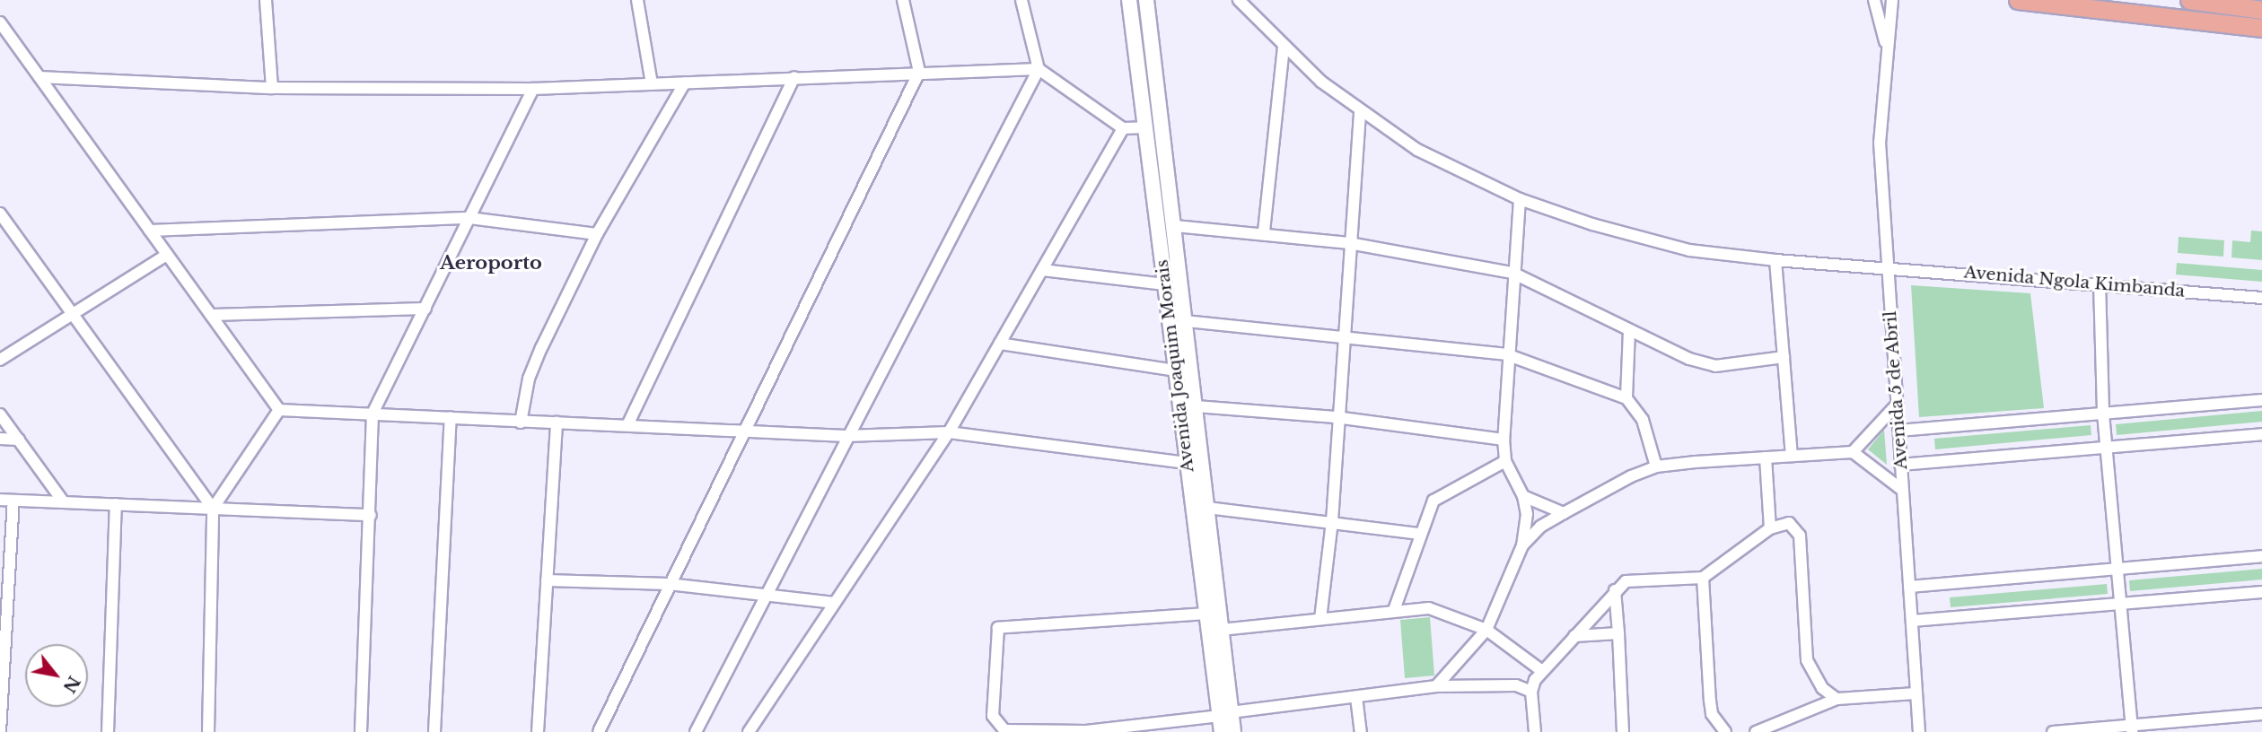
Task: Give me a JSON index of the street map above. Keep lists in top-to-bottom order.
{
  "streets": {
    "street": ["Avenida Ngola Kimbanda", "Avenida Joaquim Morais", "Avenida 5 de Abril"]
  },
  "crossings": [
    ["Avenida Ngola Kimbanda", "Avenida 5 de Abril"]
  ],
  "districts": ["Aeroporto"],
  "north": "bottom right"
}
